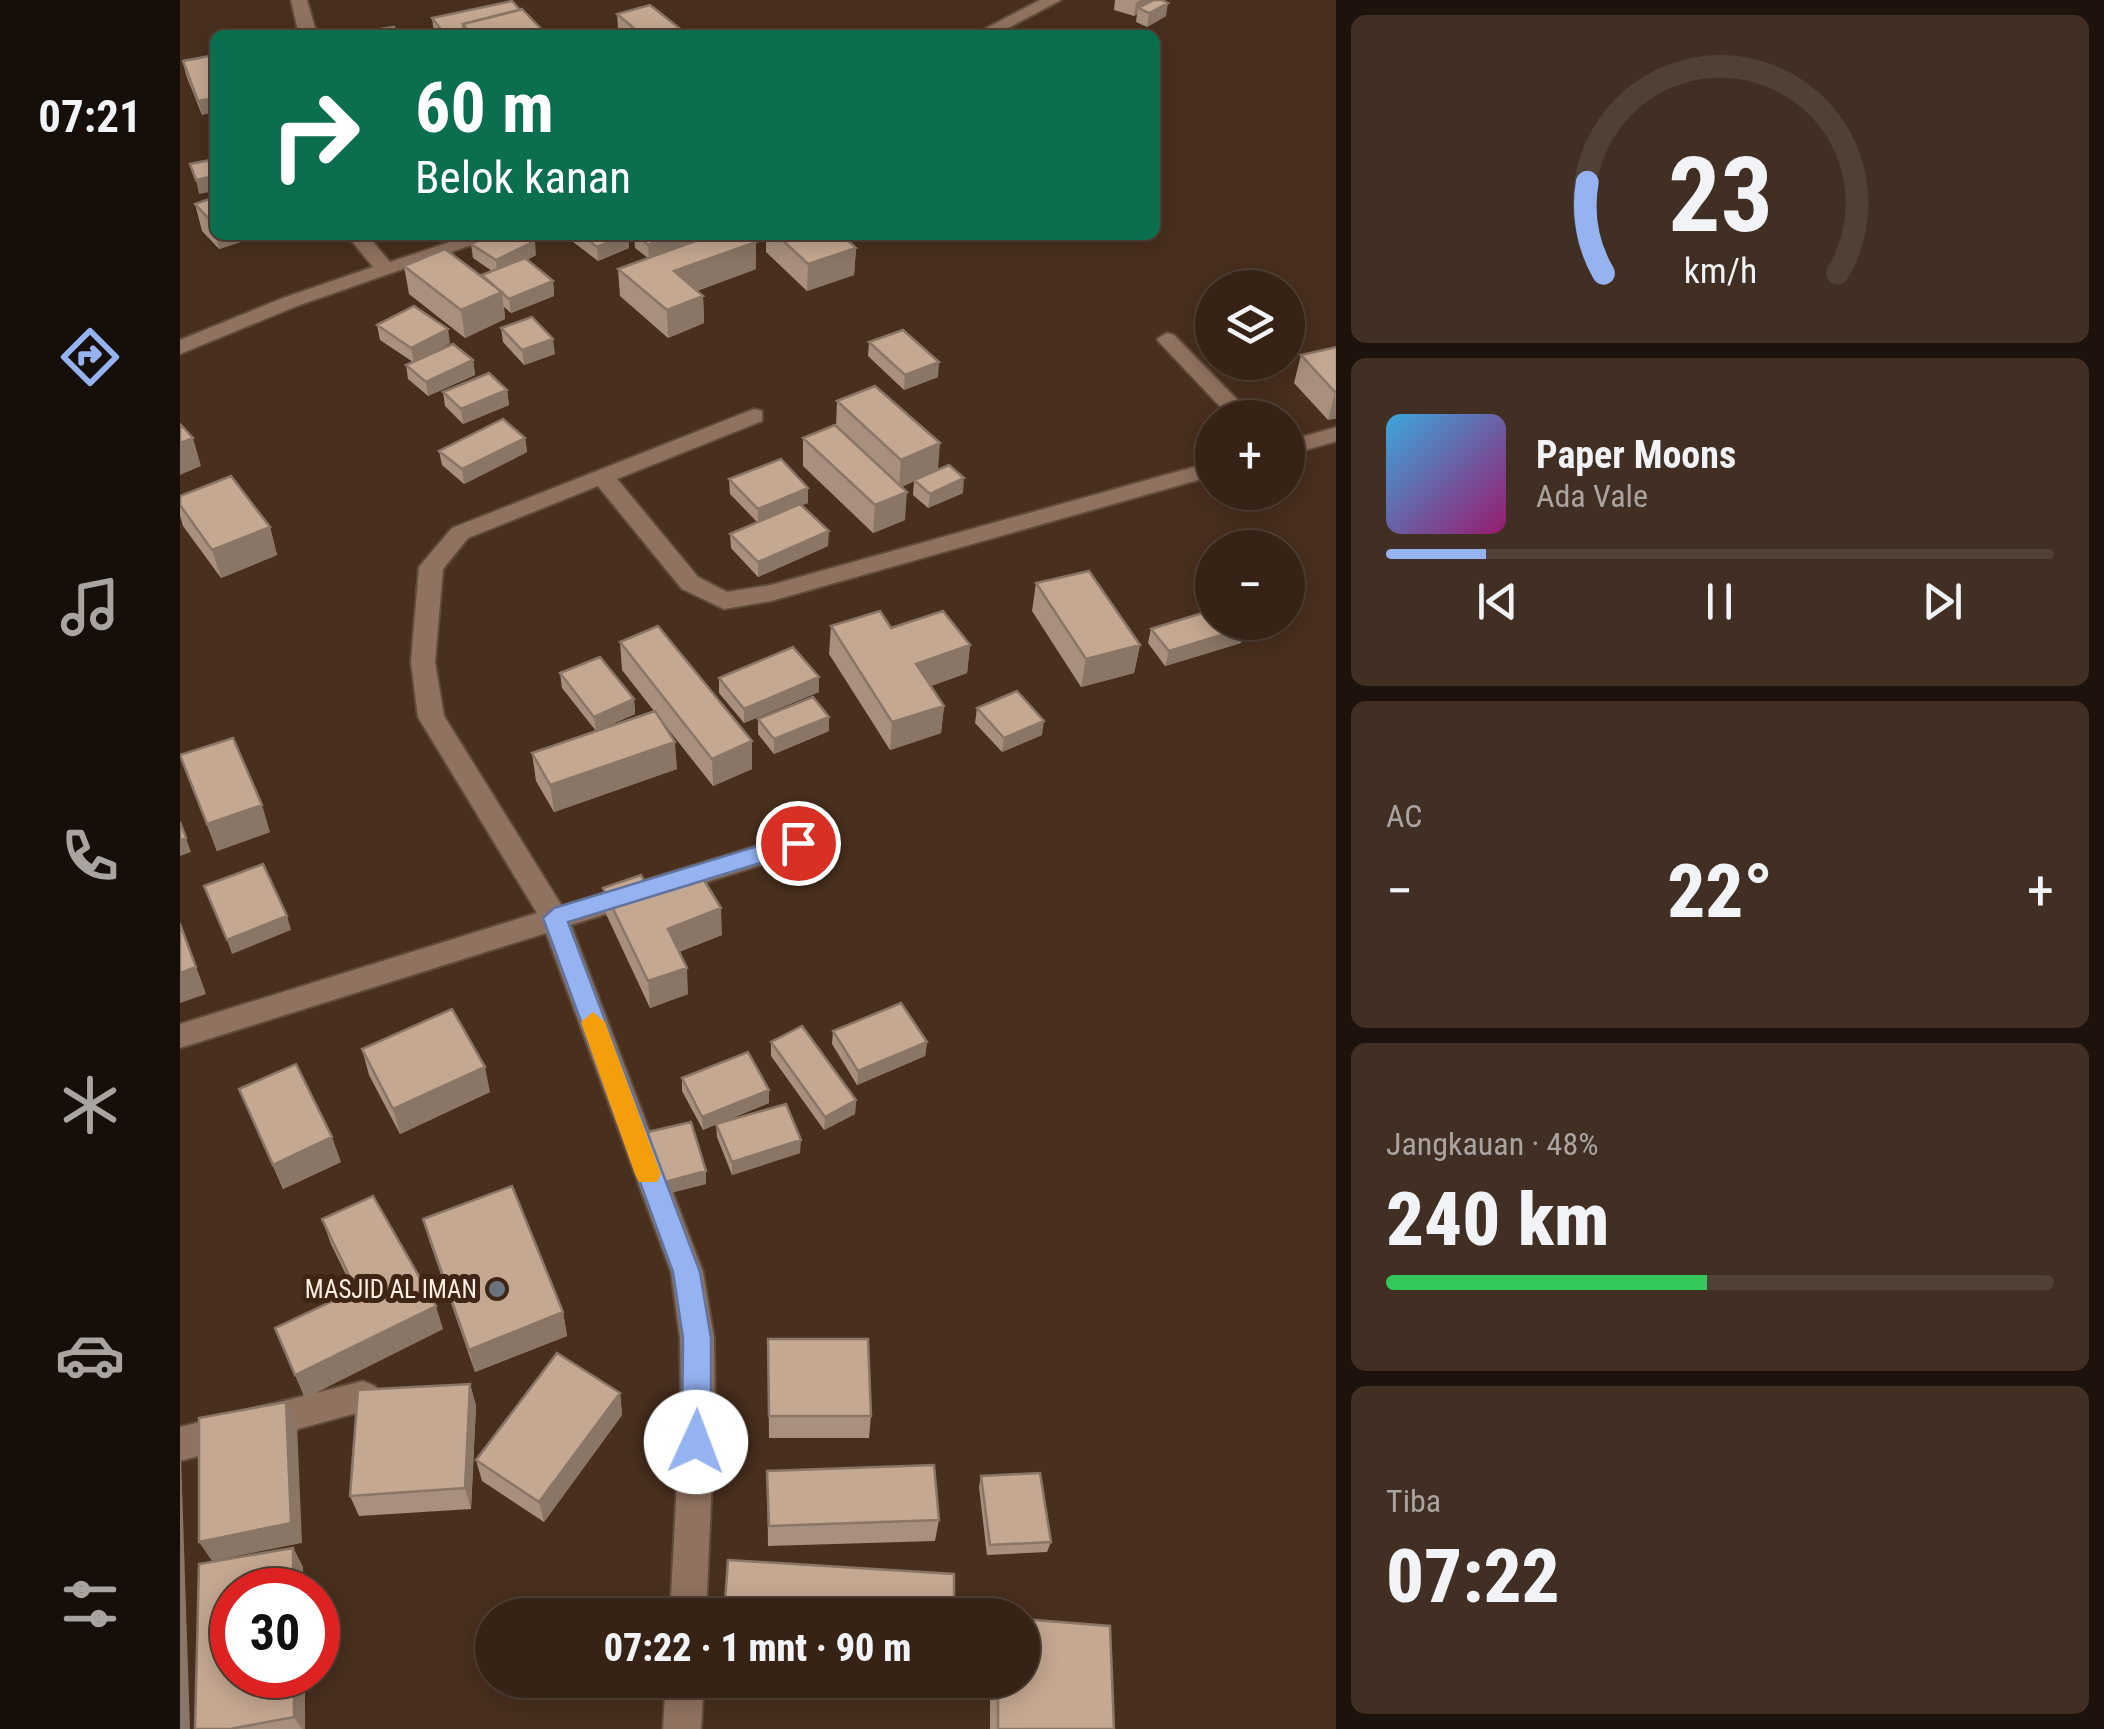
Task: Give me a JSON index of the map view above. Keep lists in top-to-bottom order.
{
  "places": ["MASJID AL IMAN"],
  "page": {
    "tabs": "07:21",
    "turn": ["60 m", "Belok kanan"],
    "map_buttons": ["+", "−"],
    "song": ["Paper Moons", "Ada Vale"],
    "tile": [
      "AC",
      ["Jangkauan · 48%", "240 km"],
      ["Tiba", "07:22"]
    ],
    "heat": ["−", "22°", "+"],
    "limit": "30",
    "trip": "07:22 · 1 mnt · 90 m",
    "gauge": ["23", "km/h"]
  }
}
